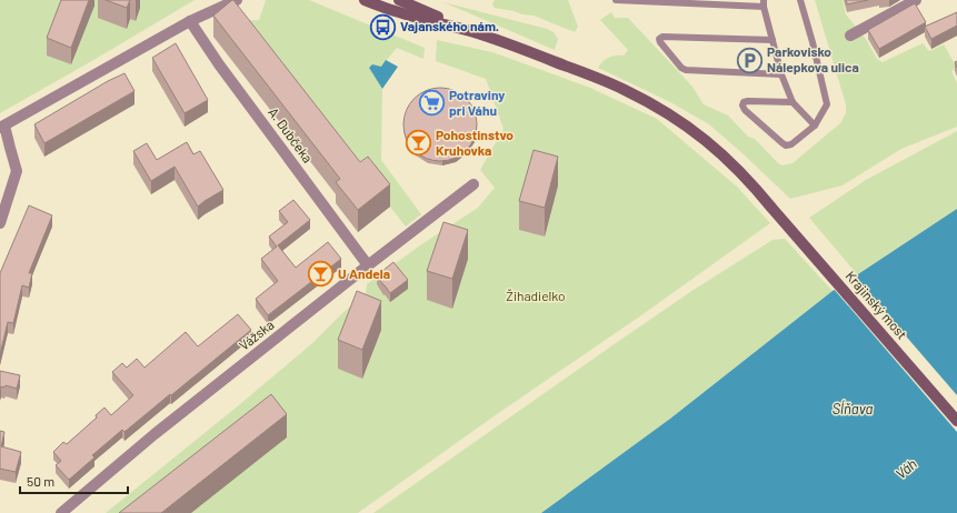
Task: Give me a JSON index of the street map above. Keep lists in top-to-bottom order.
{
  "streets": {
    "main road": ["Krajinský most"],
    "street": ["A. Dubčeka", "Vážska"]
  },
  "crossings": [
    ["A. Dubčeka", "Vážska"]
  ],
  "water": ["Sĺňava", "Váh"],
  "parks": ["Žihadielko"],
  "places": {
    "bus stop": ["Vajanského nám."],
    "parking": ["Parkovisko Nálepkova ulica"],
    "supermarket": ["Potraviny pri Váhu"],
    "bar": ["Pohostinstvo Kruhovka", "U Andela"]
  },
  "scale_bar": "50 m"
}
